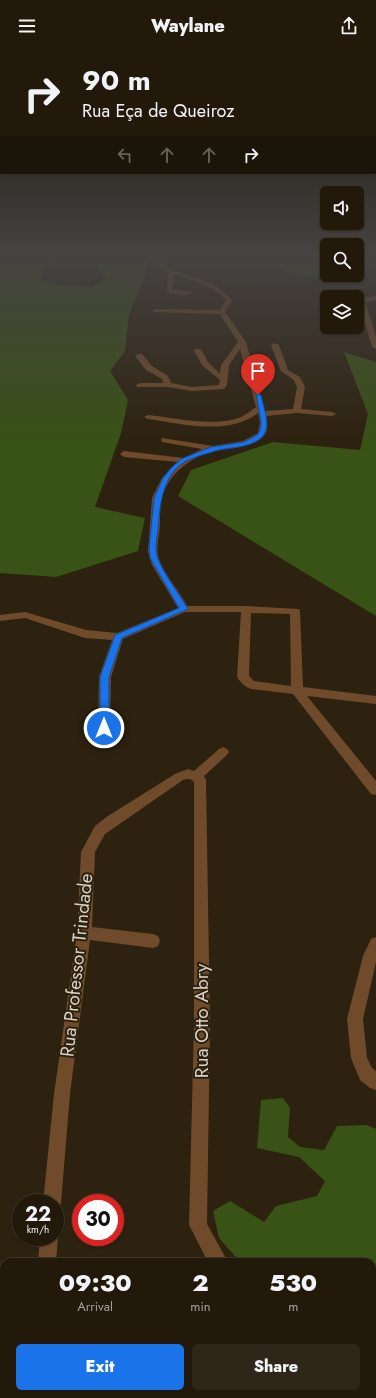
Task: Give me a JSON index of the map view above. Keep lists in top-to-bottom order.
{
  "streets": {
    "street": ["Rua Professor Trindade", "Rua Otto Abry"]
  },
  "crossings": [
    ["Rua Professor Trindade", "Rua Otto Abry"]
  ],
  "page": {
    "header": "Waylane",
    "turn": ["90 m", "Rua Eça de Queiroz"],
    "speed": "22 km/h",
    "limit": "30",
    "eta": [
      "09:30",
      "Arrival",
      "2",
      "min",
      "530",
      "m"
    ],
    "buttons": ["Exit", "Share"]
  }
}
